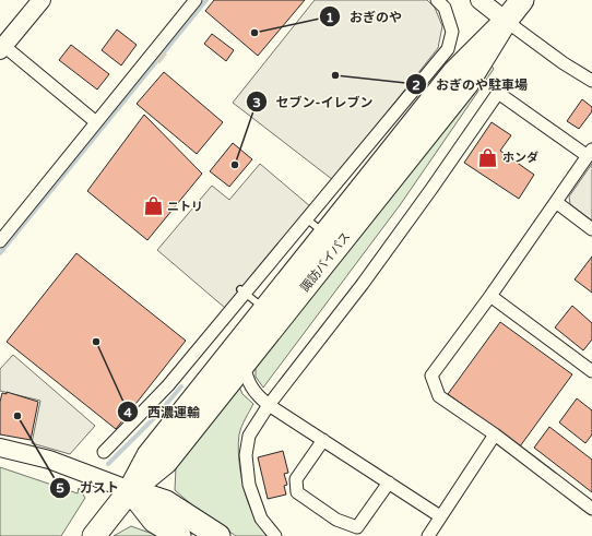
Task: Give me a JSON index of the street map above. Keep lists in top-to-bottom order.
{
  "streets": {
    "highway": ["諏訪バイパス"]
  },
  "places": {
    "other": [
      "おぎのや",
      "おぎのや駐車場",
      "セブン-イレブン",
      "西濃運輸",
      "ガスト"
    ],
    "shop": ["ホンダ", "ニトリ"]
  }
}
